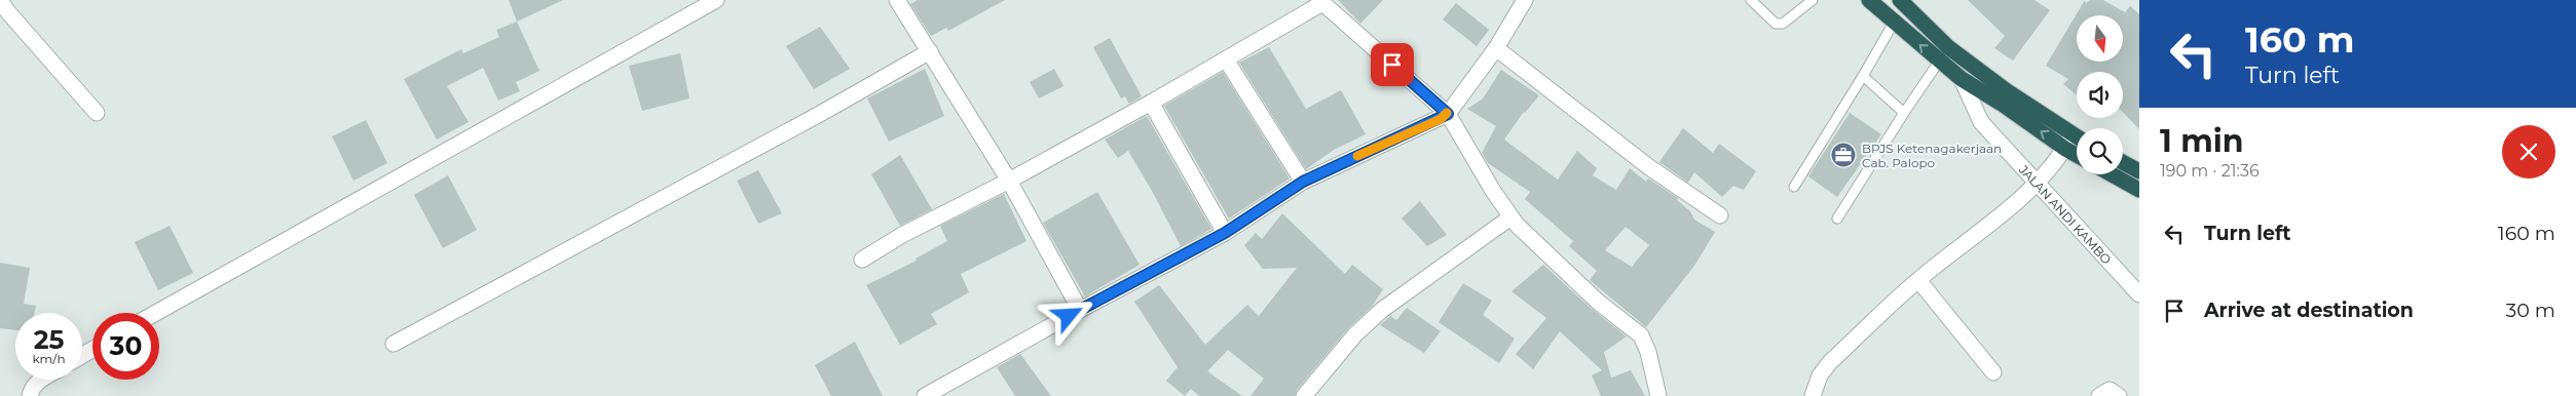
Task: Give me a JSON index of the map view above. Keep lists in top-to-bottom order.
{
  "streets": {
    "street": ["JALAN ANDI KAMBO"]
  },
  "places": {
    "office": ["BPJS Ketenagakerjaan Cab. Palopo"]
  },
  "north": "bottom",
  "page": {
    "turn": ["160 m", "Turn left"],
    "heading": ["1 min", "190 m · 21:36"],
    "list": [
      {
        "name": "Turn left",
        "value": "160 m"
      },
      {
        "name": "Arrive at destination",
        "value": "30 m"
      }
    ],
    "speed": "25 km/h",
    "limit": "30"
  }
}
